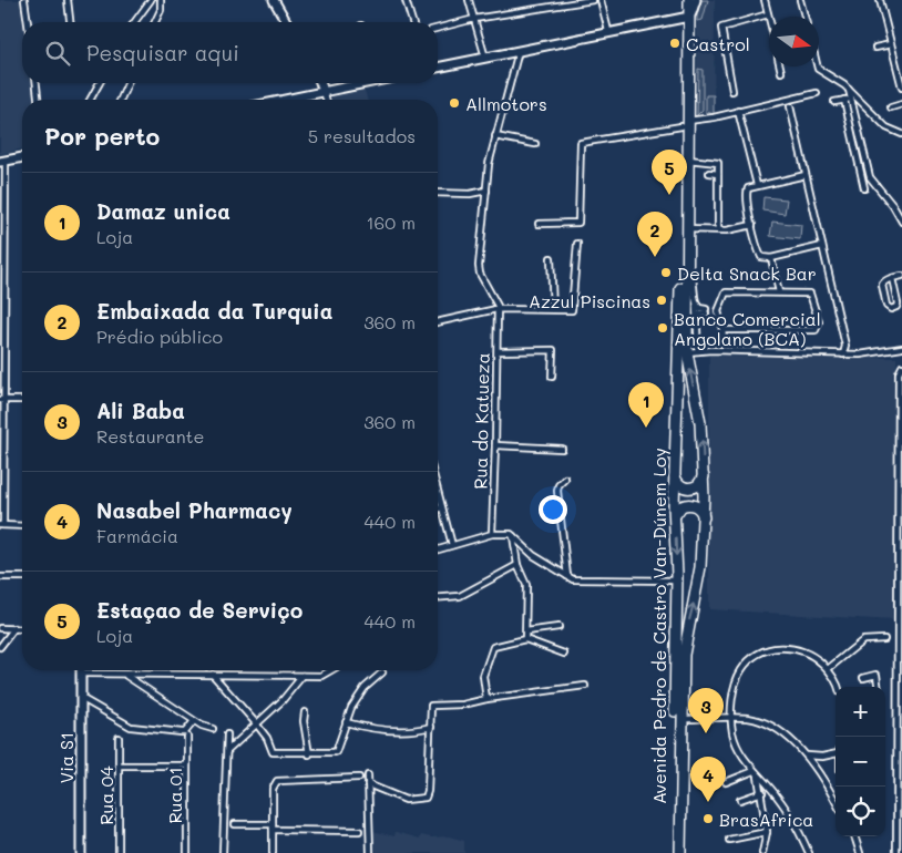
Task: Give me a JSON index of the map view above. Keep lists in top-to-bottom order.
{
  "streets": {
    "highway": ["Avenida Pedro de Castro Van-Dúnem Loy"],
    "street": [
      "Rua do Katueza",
      "Via S1",
      "Rua 04",
      "Rua 01"
    ]
  },
  "places": [
    "Castrol",
    "Allmotors",
    "Delta Snack Bar",
    "Azzul Piscinas",
    "Banco Comercial Angolano (BCA)",
    "BrasAfrica"
  ],
  "north": "right",
  "page": {
    "search": "Pesquisar aqui",
    "heading": ["Por perto", "5 resultados"],
    "pins": [
      "5",
      "2",
      "1",
      "3",
      "4"
    ],
    "list": [
      {
        "mark": "1",
        "name": "Damaz unica",
        "note": "Loja",
        "value": "160 m"
      },
      {
        "mark": "2",
        "name": "Embaixada da Turquia",
        "note": "Prédio público",
        "value": "360 m"
      },
      {
        "mark": "3",
        "name": "Ali Baba",
        "note": "Restaurante",
        "value": "360 m"
      },
      {
        "mark": "4",
        "name": "Nasabel Pharmacy",
        "note": "Farmácia",
        "value": "440 m"
      },
      {
        "mark": "5",
        "name": "Estaçao de Serviço",
        "note": "Loja",
        "value": "440 m"
      }
    ],
    "map_buttons": ["+", "−"]
  }
}
